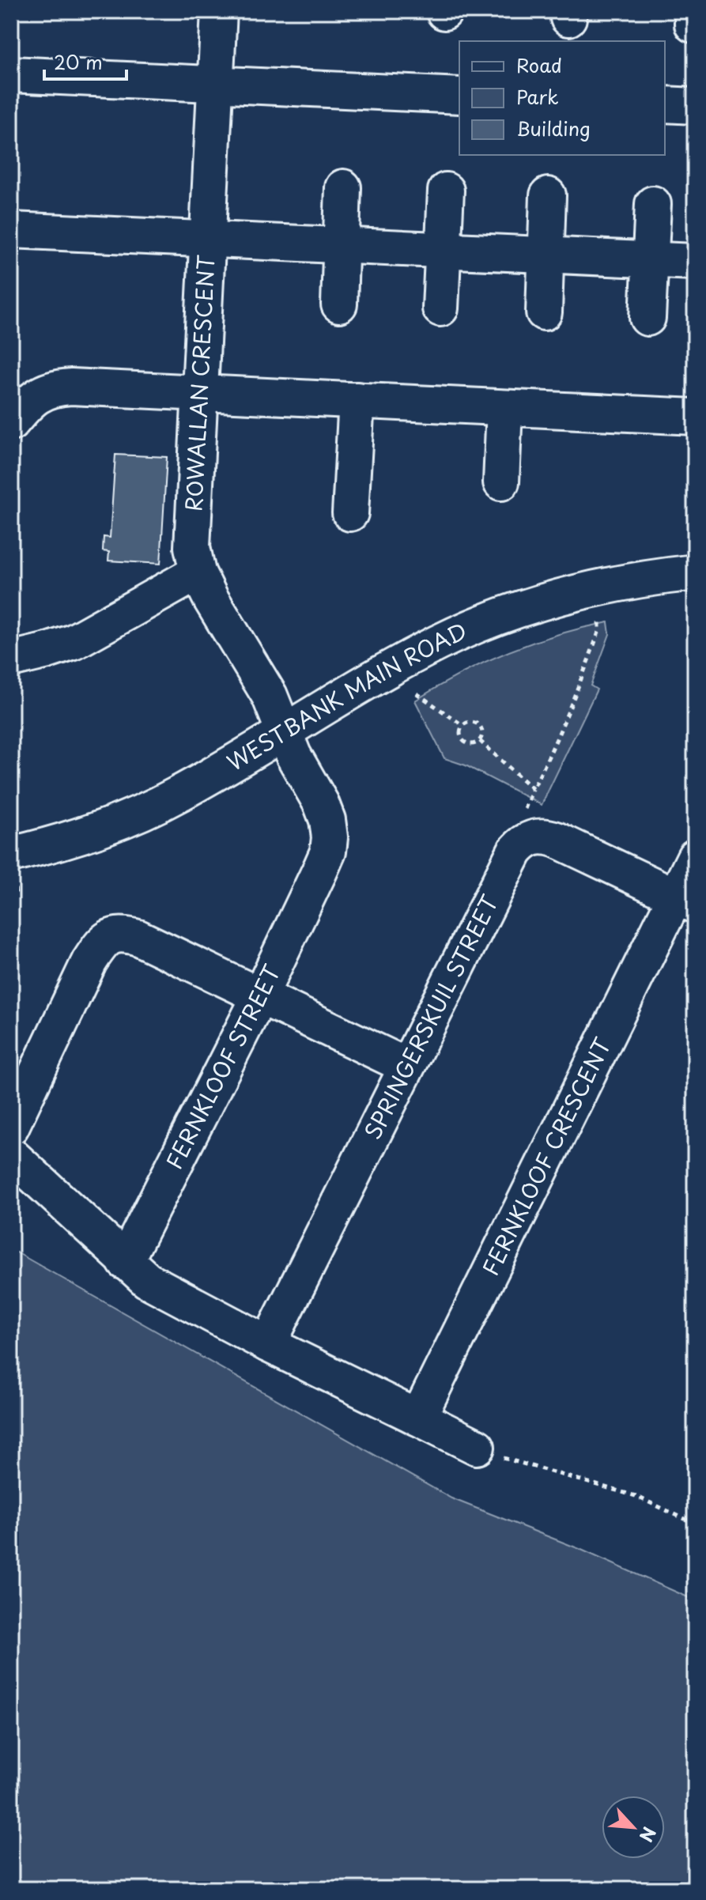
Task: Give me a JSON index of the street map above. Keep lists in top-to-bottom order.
{
  "streets": {
    "street": [
      "ROWALLAN CRESCENT",
      "WESTBANK MAIN ROAD",
      "SPRINGERSKUIL STREET",
      "FERNKLOOF STREET",
      "FERNKLOOF CRESCENT"
    ]
  },
  "crossings": [
    ["ROWALLAN CRESCENT", "WESTBANK MAIN ROAD"],
    ["ROWALLAN CRESCENT", "FERNKLOOF STREET"],
    ["WESTBANK MAIN ROAD", "FERNKLOOF STREET"],
    ["SPRINGERSKUIL STREET", "FERNKLOOF CRESCENT"]
  ],
  "legend": ["Road", "Park", "Building"],
  "scale_bar": "20 m",
  "north": "bottom right"
}
